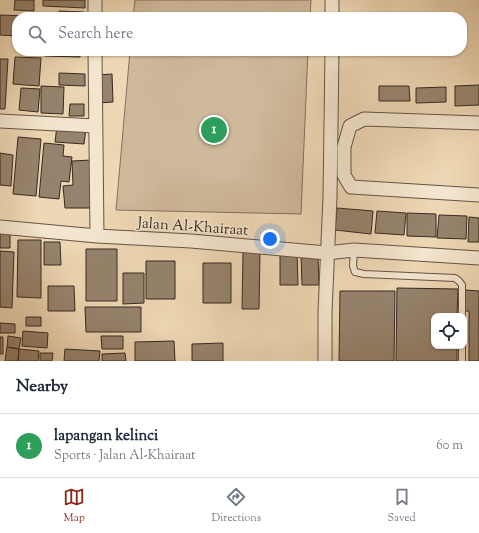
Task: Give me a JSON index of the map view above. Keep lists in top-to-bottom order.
{
  "streets": {
    "street": ["Jalan Al-Khairaat"]
  },
  "page": {
    "search": "Search here",
    "pins": "1",
    "heading": "Nearby",
    "list": [
      {
        "mark": "1",
        "name": "lapangan kelinci",
        "note": "Sports · Jalan Al-Khairaat",
        "value": "60 m"
      }
    ],
    "nav": ["Map", "Directions", "Saved"]
  }
}
